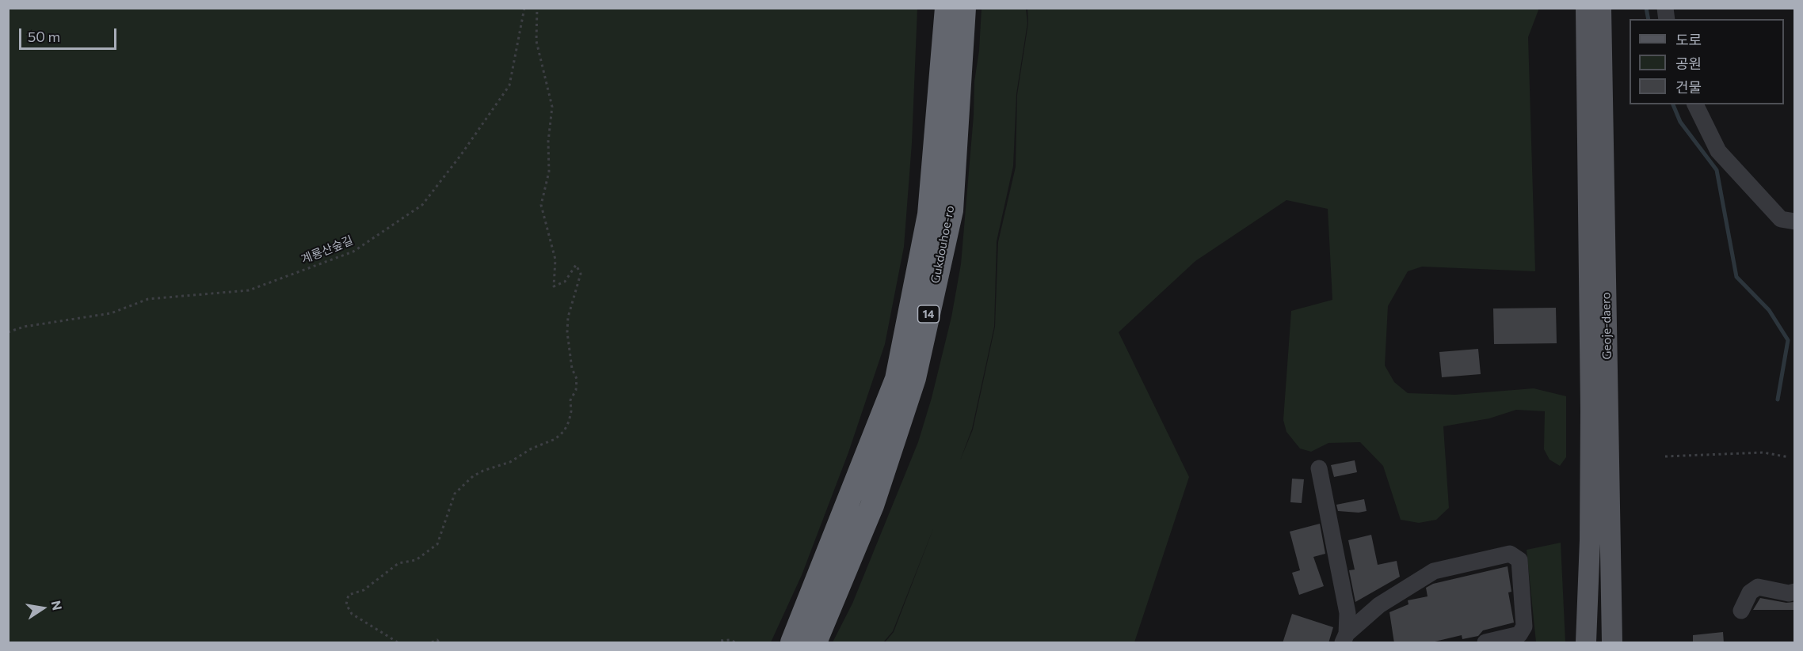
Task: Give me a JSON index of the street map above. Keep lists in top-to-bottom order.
{
  "streets": {
    "highway": ["Gukdouhoe-ro", "14"],
    "main road": ["Geoje-daero"],
    "path": ["계룡산숲길"]
  },
  "crossings": [
    ["Gukdouhoe-ro", "14"]
  ],
  "legend": ["도로", "공원", "건물"],
  "scale_bar": "50 m",
  "north": "right"
}
